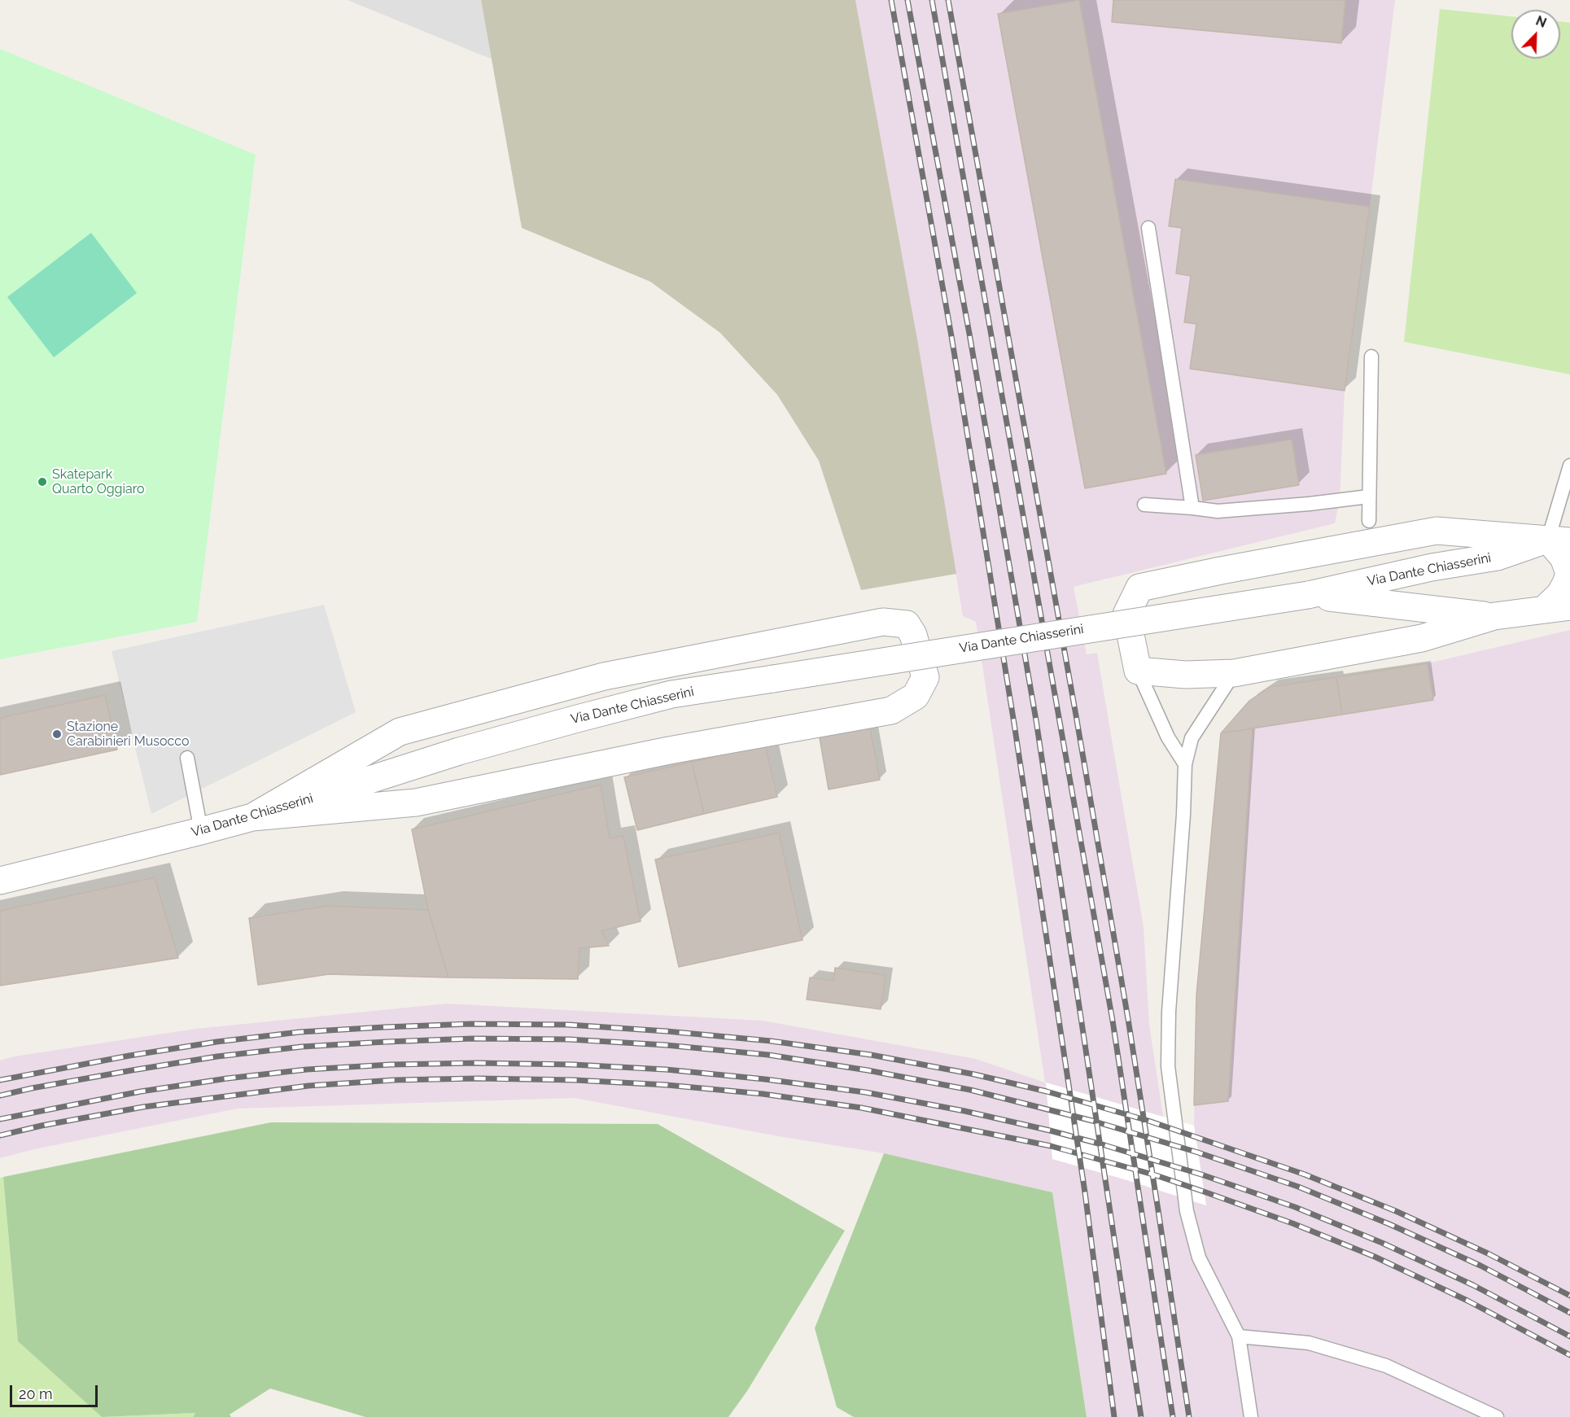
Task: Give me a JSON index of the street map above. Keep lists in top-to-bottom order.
{
  "streets": {
    "street": ["Via Dante Chiasserini"]
  },
  "places": ["Skatepark Quarto Oggiaro", "Stazione Carabinieri Musocco"],
  "scale_bar": "20 m",
  "north": "top right"
}
